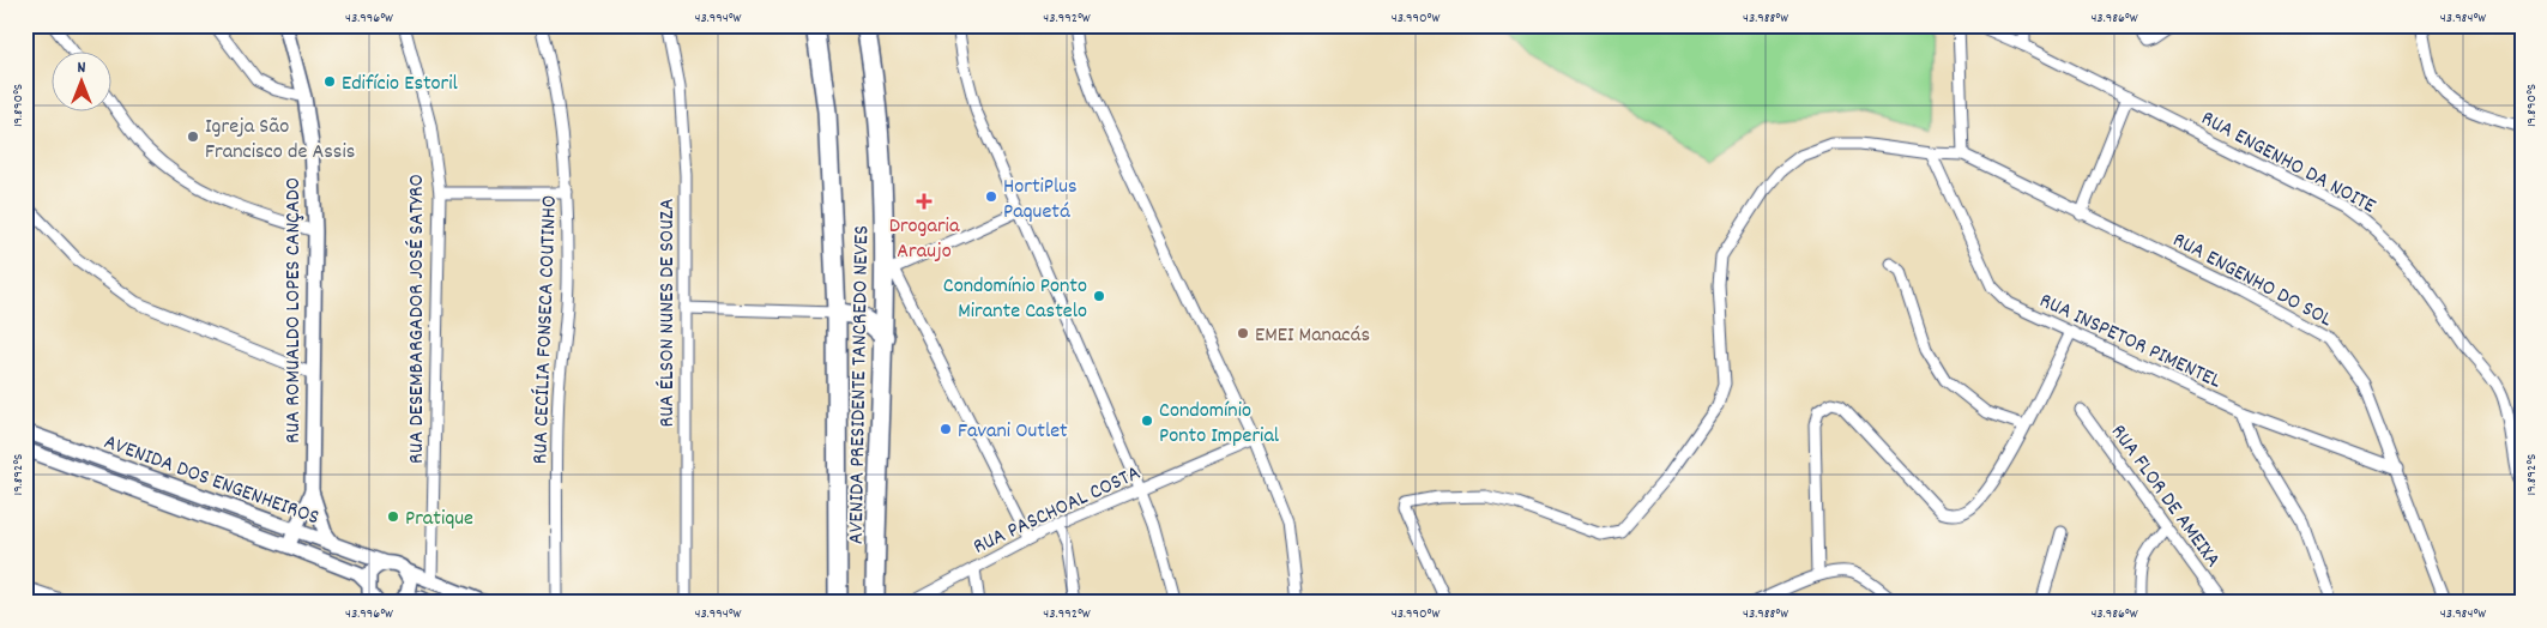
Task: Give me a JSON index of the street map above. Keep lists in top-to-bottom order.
{
  "streets": {
    "main road": ["AVENIDA PRESIDENTE TANCREDO NEVES"],
    "street": [
      "RUA ENGENHO DA NOITE",
      "RUA ENGENHO DO SOL",
      "RUA ROMUALDO LOPES CANÇADO",
      "RUA ÉLSON NUNES DE SOUZA",
      "RUA DESEMBARGADOR JOSÉ SATYRO",
      "RUA CECÍLIA FONSECA COUTINHO",
      "RUA INSPETOR PIMENTEL",
      "AVENIDA DOS ENGENHEIROS",
      "RUA FLOR DE AMEIXA",
      "RUA PASCHOAL COSTA"
    ]
  },
  "crossings": [
    ["RUA ENGENHO DO SOL", "RUA INSPETOR PIMENTEL"],
    ["RUA ROMUALDO LOPES CANÇADO", "AVENIDA DOS ENGENHEIROS"]
  ],
  "places": {
    "other": [
      "Edifício Estoril",
      "Igreja São Francisco de Assis",
      "HortiPlus Paquetá",
      "Condomínio Ponto Mirante Castelo",
      "EMEI Manacás",
      "Condomínio Ponto Imperial",
      "Favani Outlet",
      "Pratique"
    ],
    "health": ["Drogaria Araujo"]
  },
  "north": "top",
  "coordinates": [
    "43.996°W",
    "43.994°W",
    "43.992°W",
    "43.990°W",
    "43.988°W",
    "43.986°W",
    "43.984°W",
    "19.890°S",
    "19.892°S"
  ]
}
